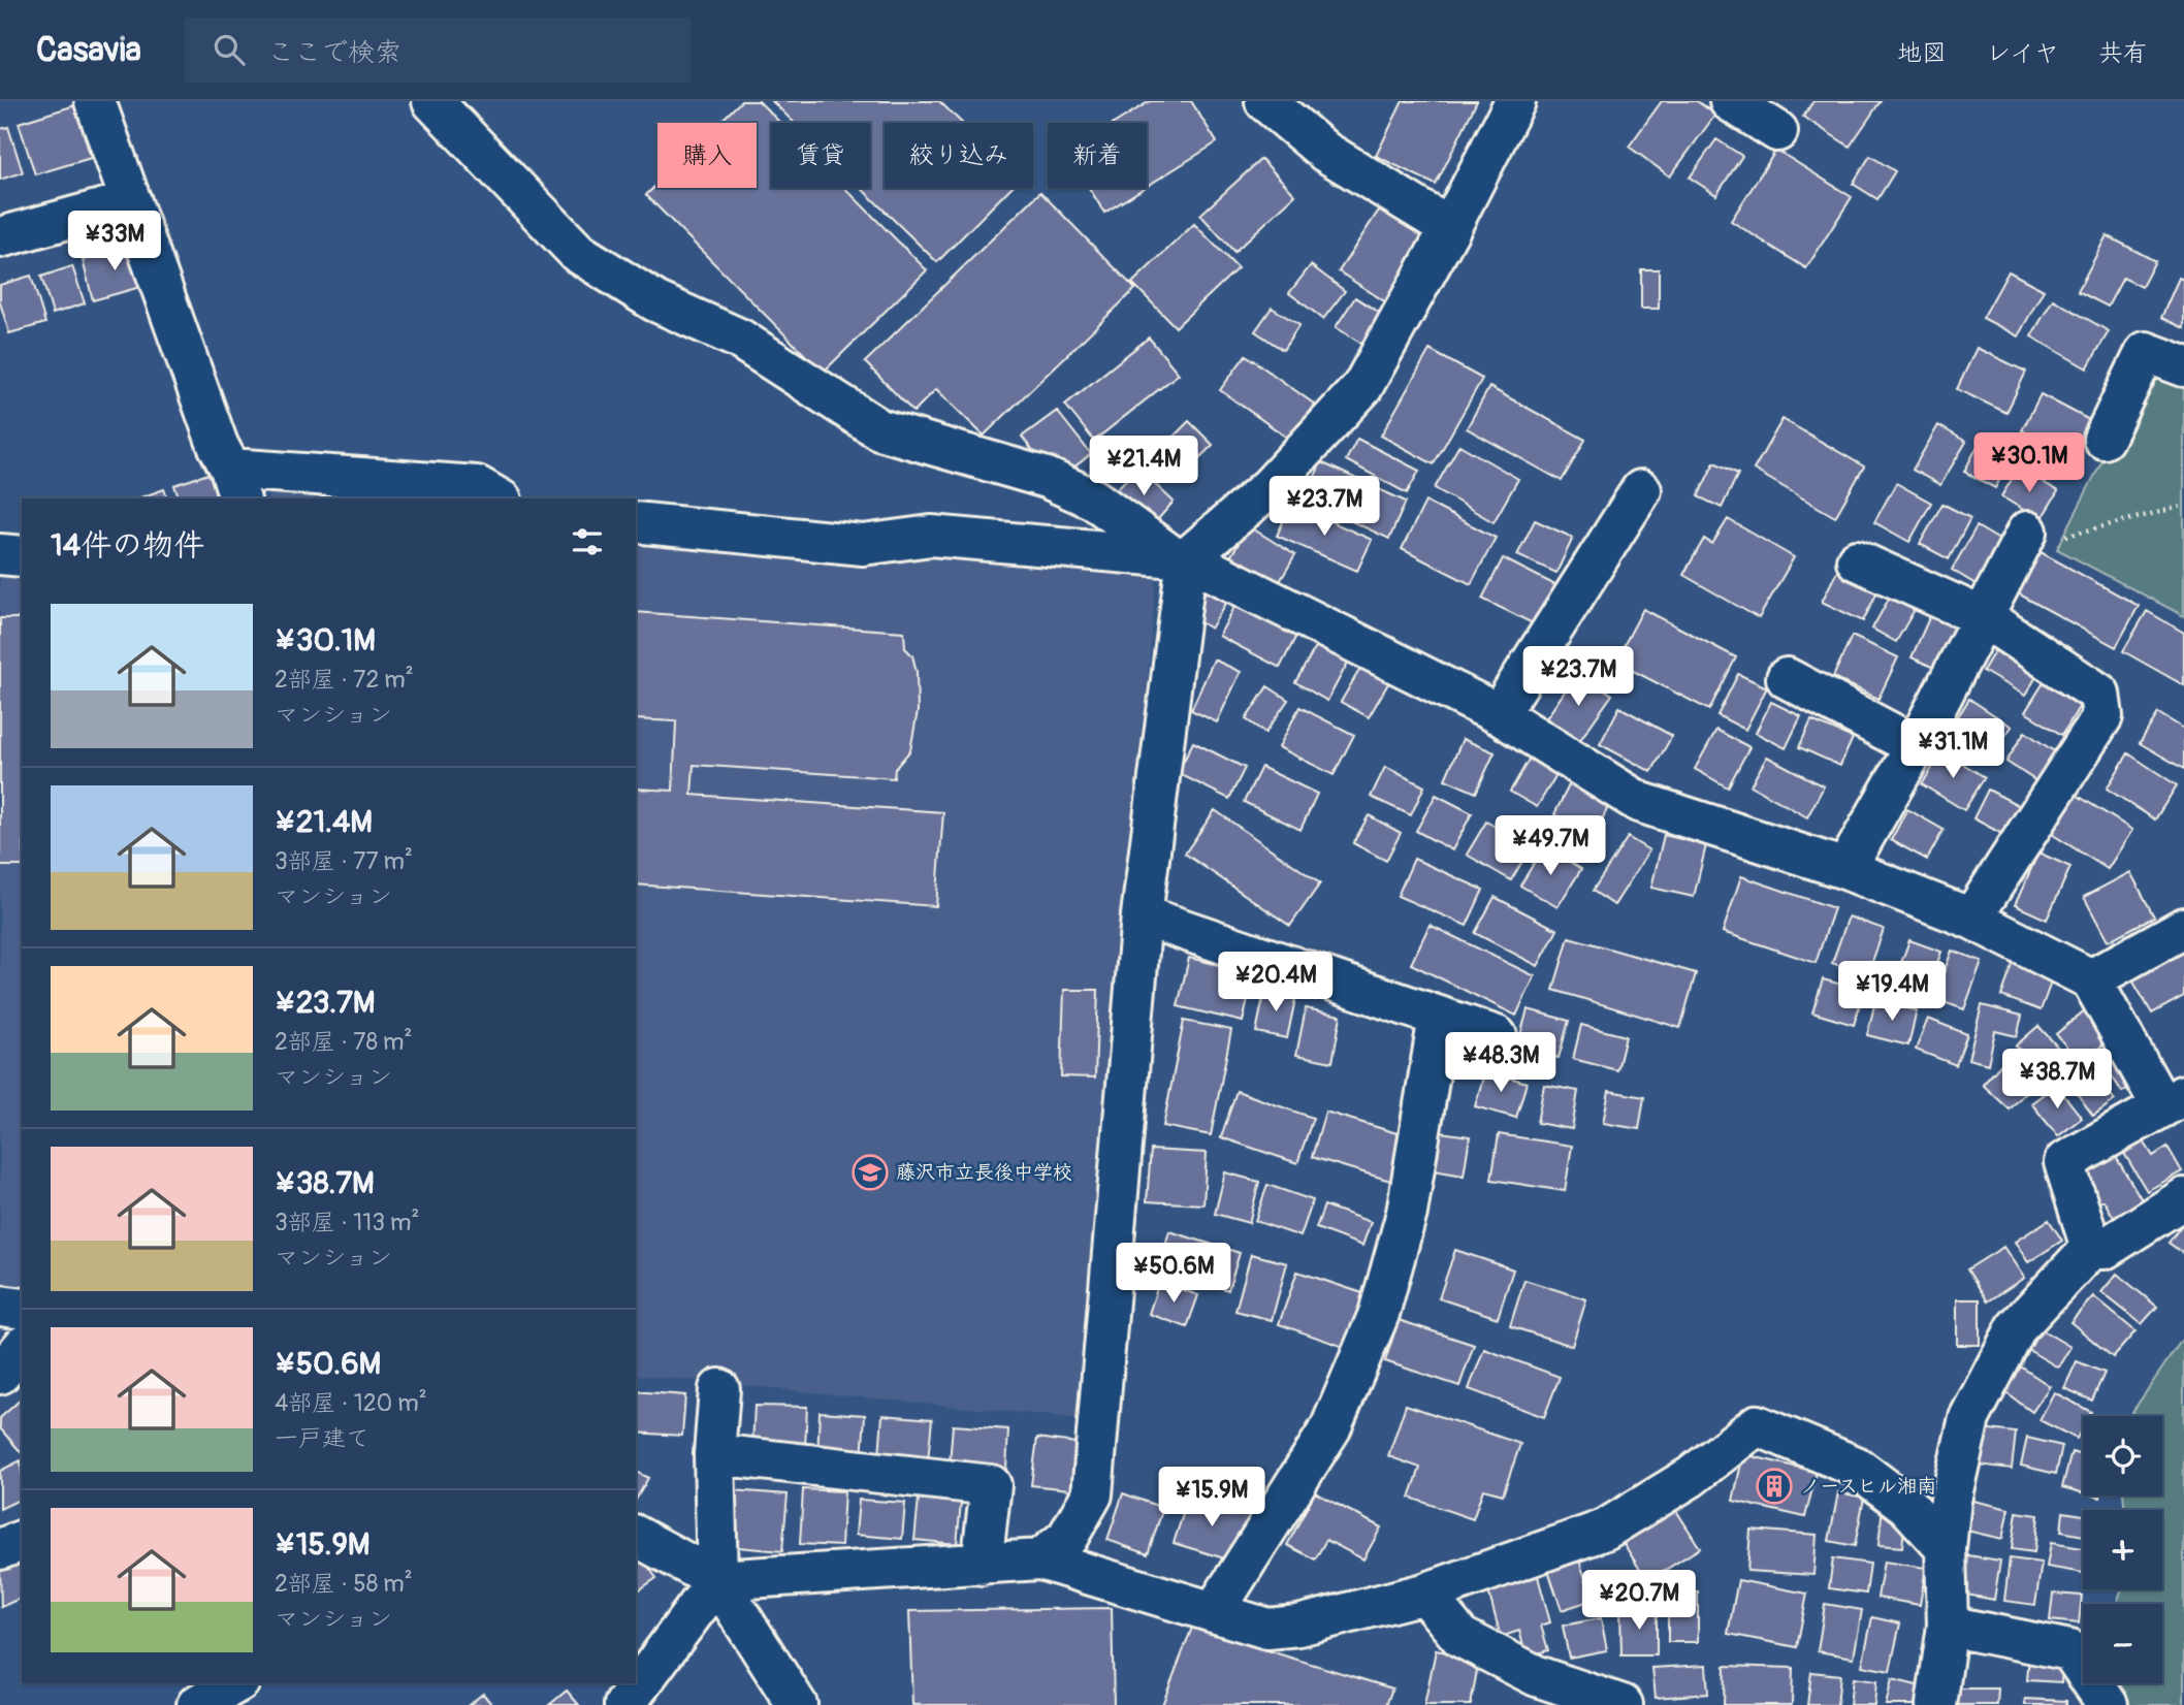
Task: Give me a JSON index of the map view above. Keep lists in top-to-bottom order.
{
  "places": {
    "school or university": ["藤沢市立長後中学校"],
    "building": ["ノースヒル湘南"]
  },
  "page": {
    "header": "Casavia",
    "search": "ここで検索",
    "nav": ["地図", "レイヤ", "共有"],
    "chip": [
      "購入",
      "賃貸",
      "絞り込み",
      "新着"
    ],
    "price": [
      "¥33M",
      "¥30.1M",
      "¥21.4M",
      "¥23.7M",
      "¥23.7M",
      "¥31.1M",
      "¥49.7M",
      "¥20.4M",
      "¥19.4M",
      "¥48.3M",
      "¥38.7M",
      "¥50.6M",
      "¥15.9M",
      "¥20.7M"
    ],
    "heading": "14件の物件",
    "list": [
      {
        "name": "¥30.1M",
        "note": "2部屋 · 72 m² · マンション"
      },
      {
        "name": "¥21.4M",
        "note": "3部屋 · 77 m² · マンション"
      },
      {
        "name": "¥23.7M",
        "note": "2部屋 · 78 m² · マンション"
      },
      {
        "name": "¥38.7M",
        "note": "3部屋 · 113 m² · マンション"
      },
      {
        "name": "¥50.6M",
        "note": "4部屋 · 120 m² · 一戸建て"
      },
      {
        "name": "¥15.9M",
        "note": "2部屋 · 58 m² · マンション"
      }
    ],
    "map_buttons": ["+", "−"]
  }
}
